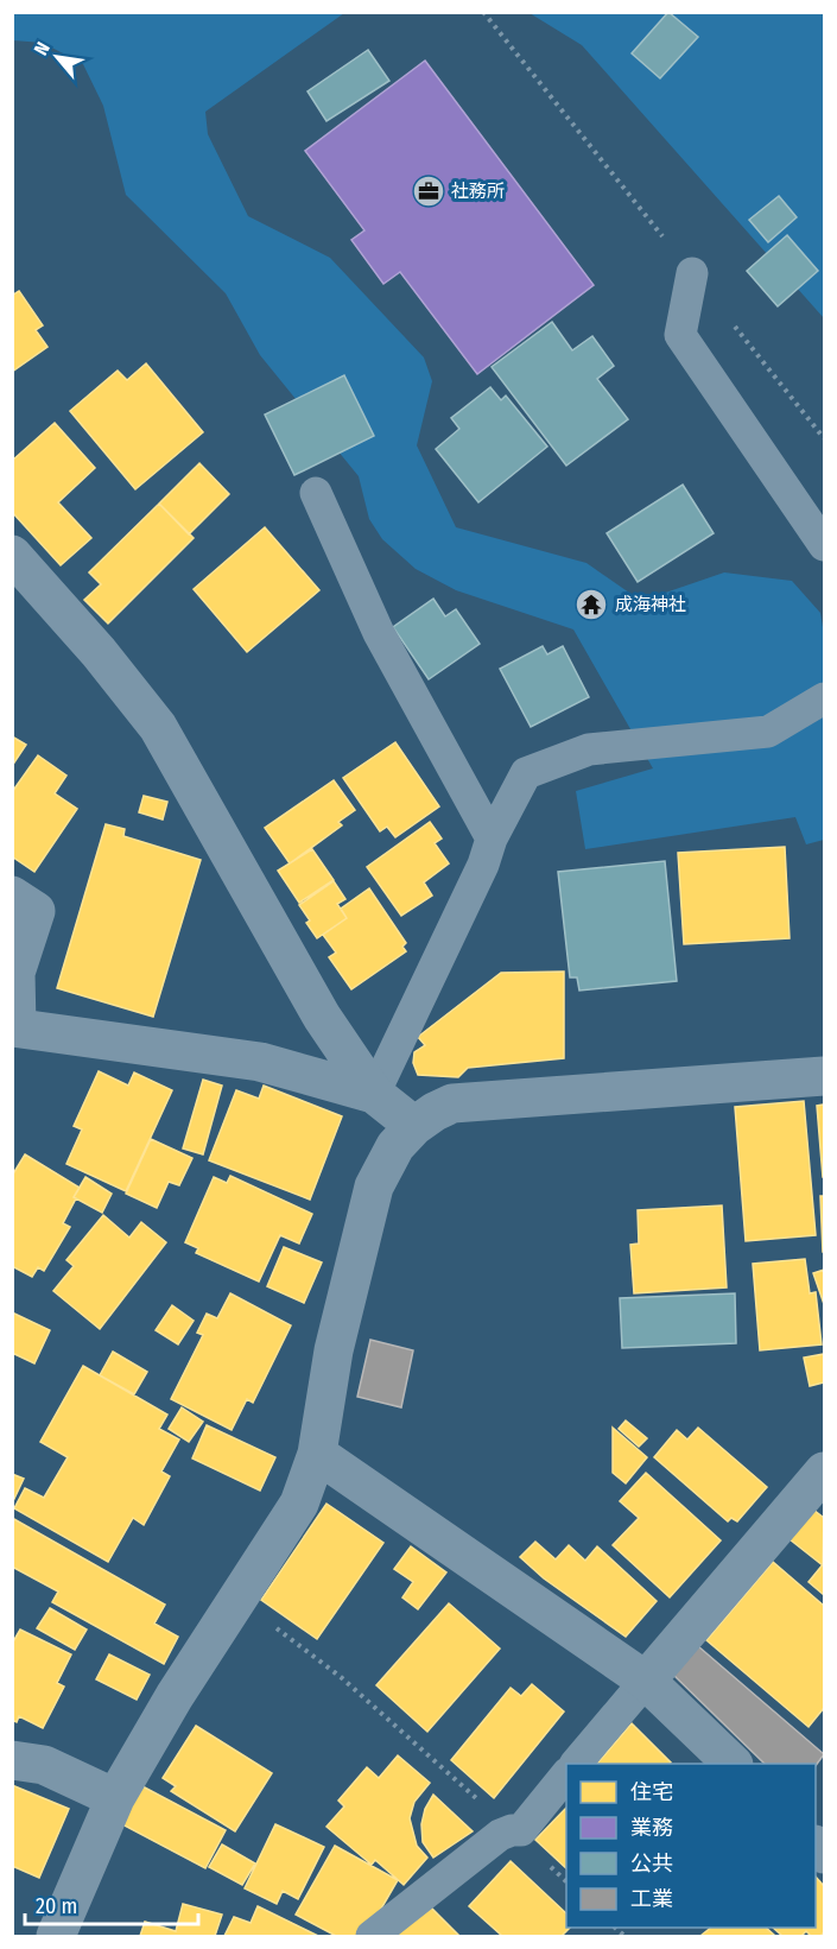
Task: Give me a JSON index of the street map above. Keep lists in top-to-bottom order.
{
  "places": {
    "office": ["社務所"],
    "temple": ["成海神社"]
  },
  "legend": [
    "住宅",
    "業務",
    "公共",
    "工業"
  ],
  "scale_bar": "20 m",
  "north": "top left"
}
